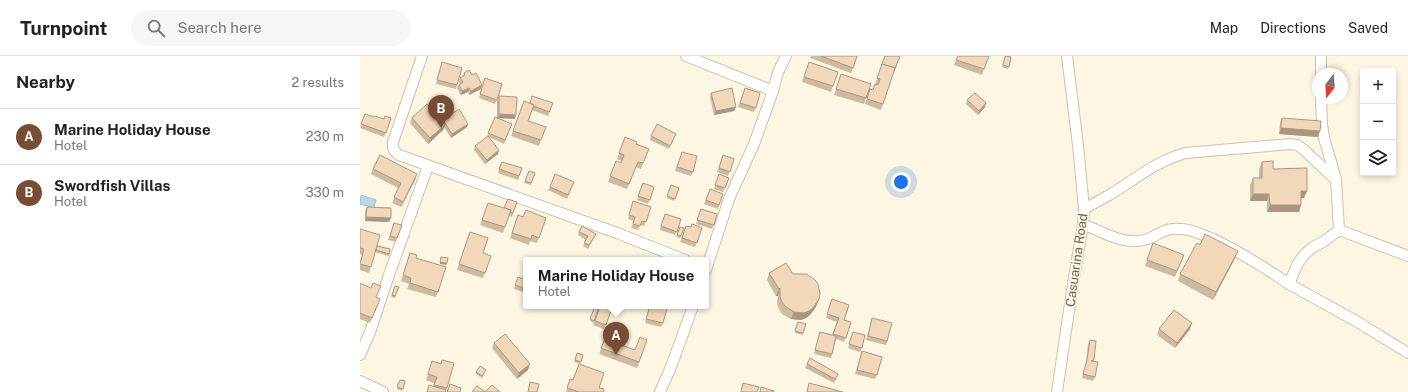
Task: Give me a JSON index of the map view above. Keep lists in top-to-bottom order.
{
  "streets": {
    "street": ["Casuarina Road"]
  },
  "north": "bottom",
  "page": {
    "header": "Turnpoint",
    "search": "Search here",
    "nav": ["Map", "Directions", "Saved"],
    "heading": ["Nearby", "2 results"],
    "map_buttons": ["+", "−"],
    "pins": ["B", "A"],
    "list": [
      {
        "mark": "A",
        "name": "Marine Holiday House",
        "note": "Hotel",
        "value": "230 m"
      },
      {
        "mark": "B",
        "name": "Swordfish Villas",
        "note": "Hotel",
        "value": "330 m"
      }
    ],
    "popup": ["Marine Holiday House", "Hotel"]
  }
}
